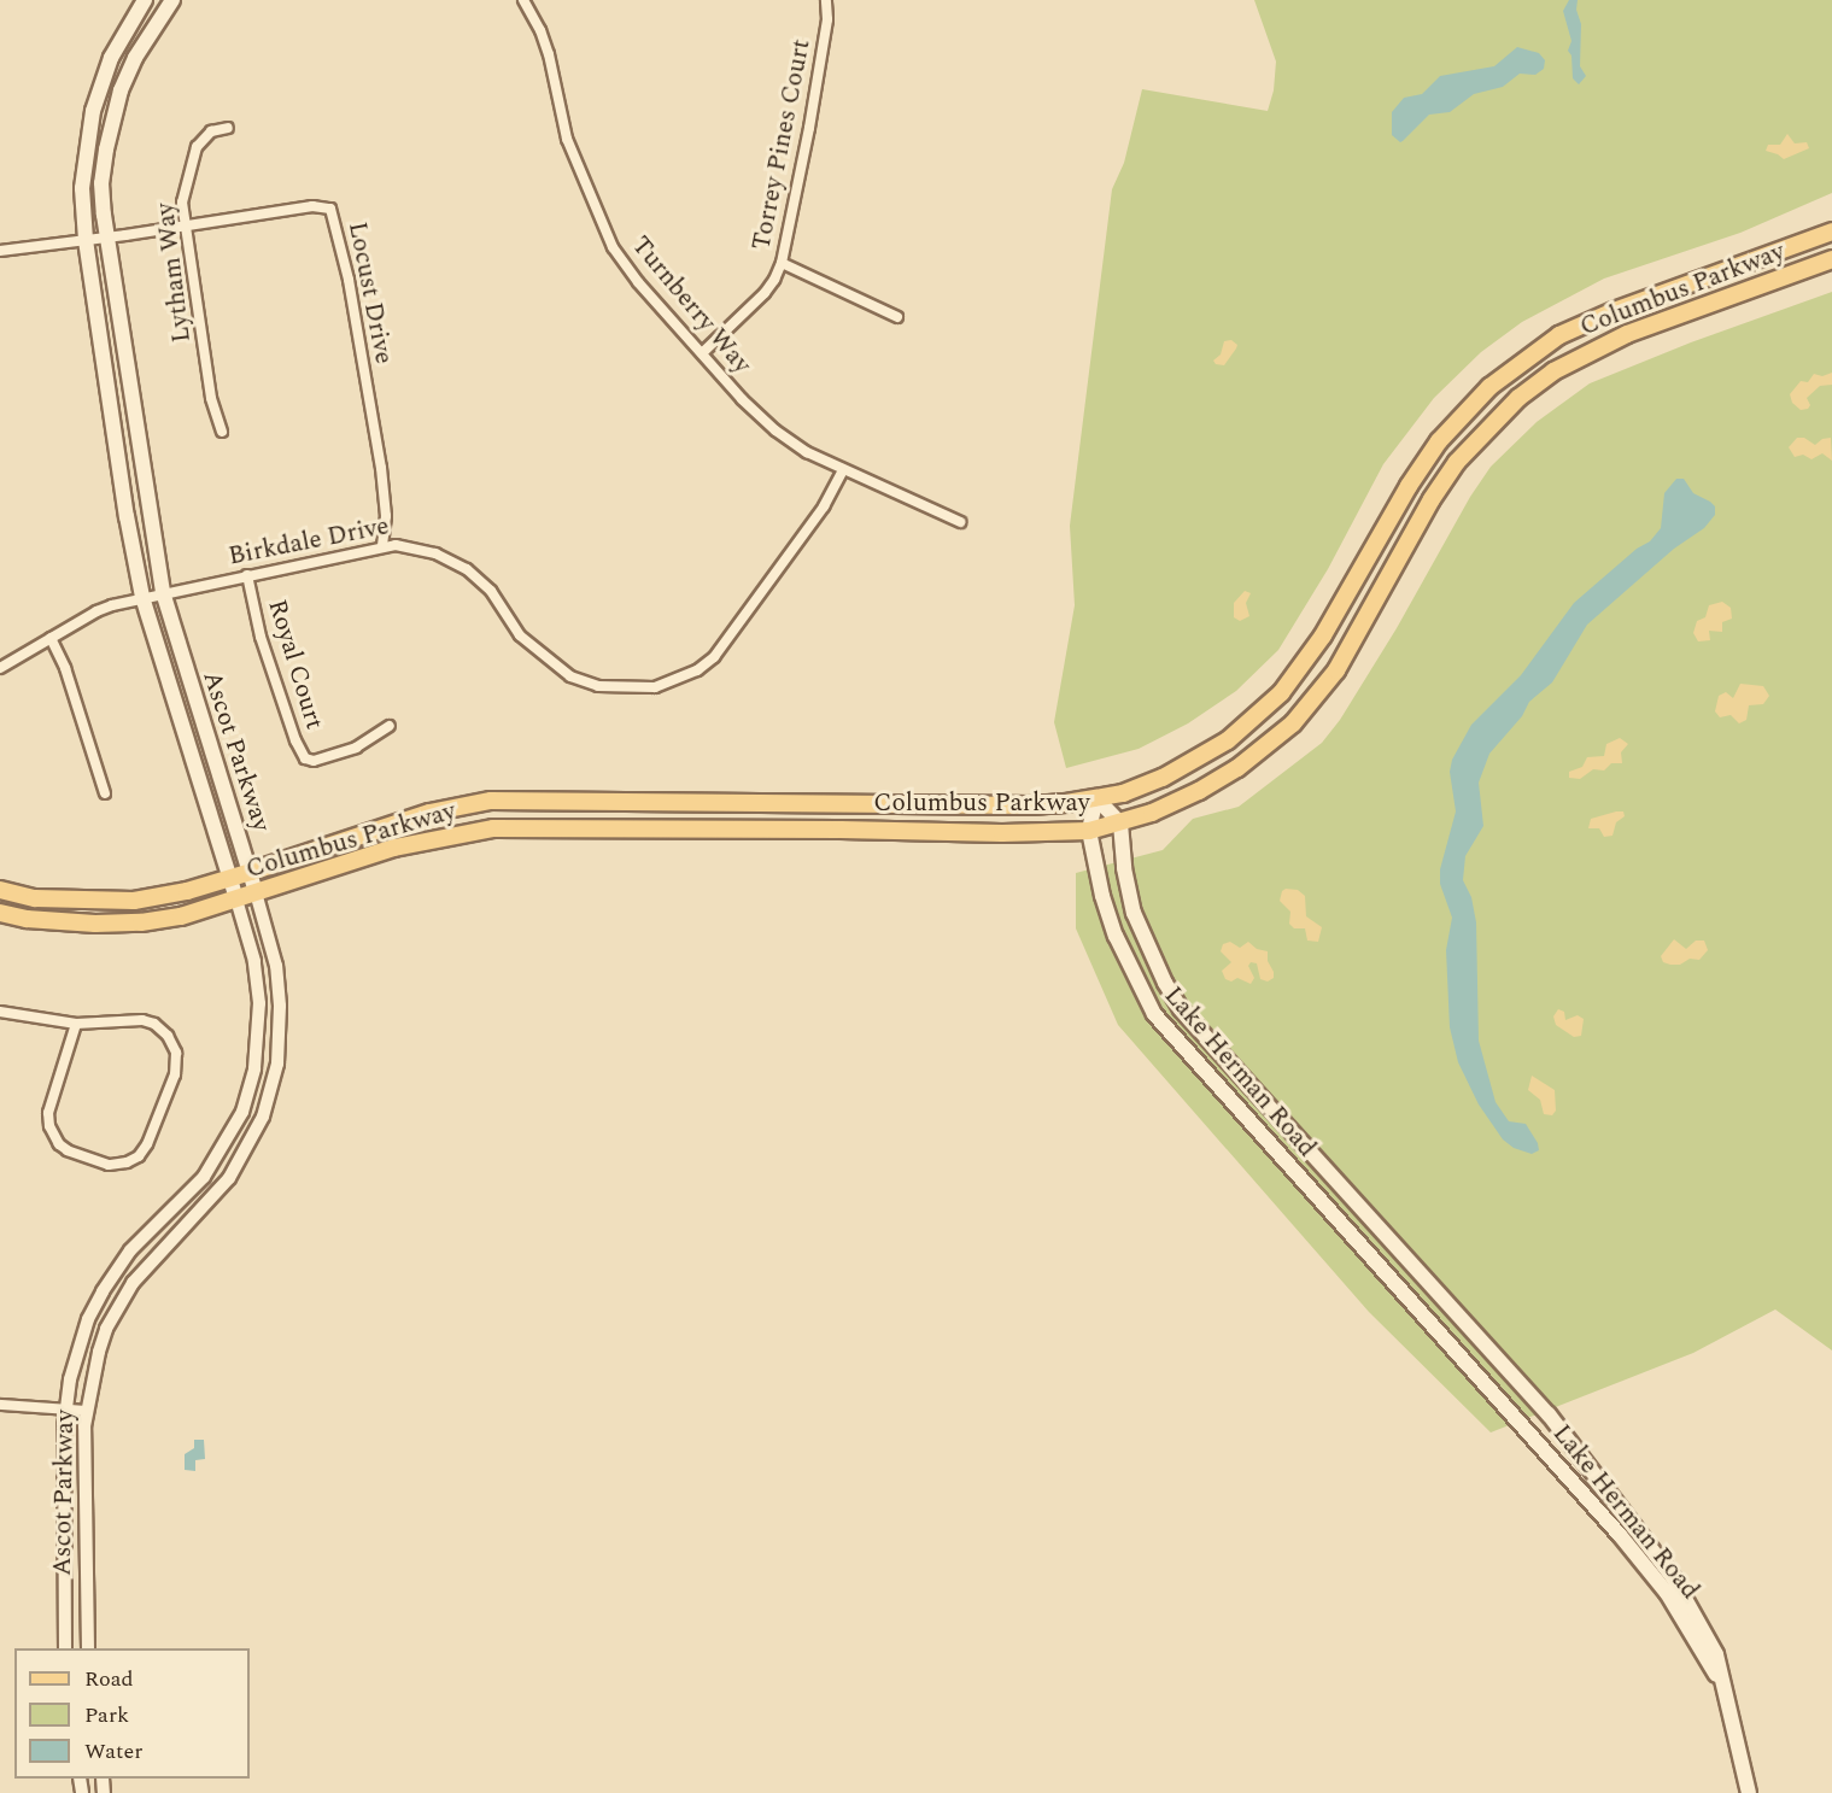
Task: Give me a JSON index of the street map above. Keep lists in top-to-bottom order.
{
  "streets": {
    "main road": ["Columbus Parkway", "Ascot Parkway", "Lake Herman Road"],
    "street": [
      "Torrey Pines Court",
      "Lytham Way",
      "Locust Drive",
      "Turnberry Way",
      "Birkdale Drive",
      "Royal Court"
    ]
  },
  "crossings": [
    ["Torrey Pines Court", "Turnberry Way"],
    ["Lytham Way", "Locust Drive"],
    ["Columbus Parkway", "Ascot Parkway"],
    ["Columbus Parkway", "Lake Herman Road"],
    ["Locust Drive", "Birkdale Drive"],
    ["Locust Drive", "Ascot Parkway"],
    ["Turnberry Way", "Birkdale Drive"],
    ["Birkdale Drive", "Royal Court"],
    ["Birkdale Drive", "Ascot Parkway"]
  ],
  "legend": ["Road", "Park", "Water"]
}
